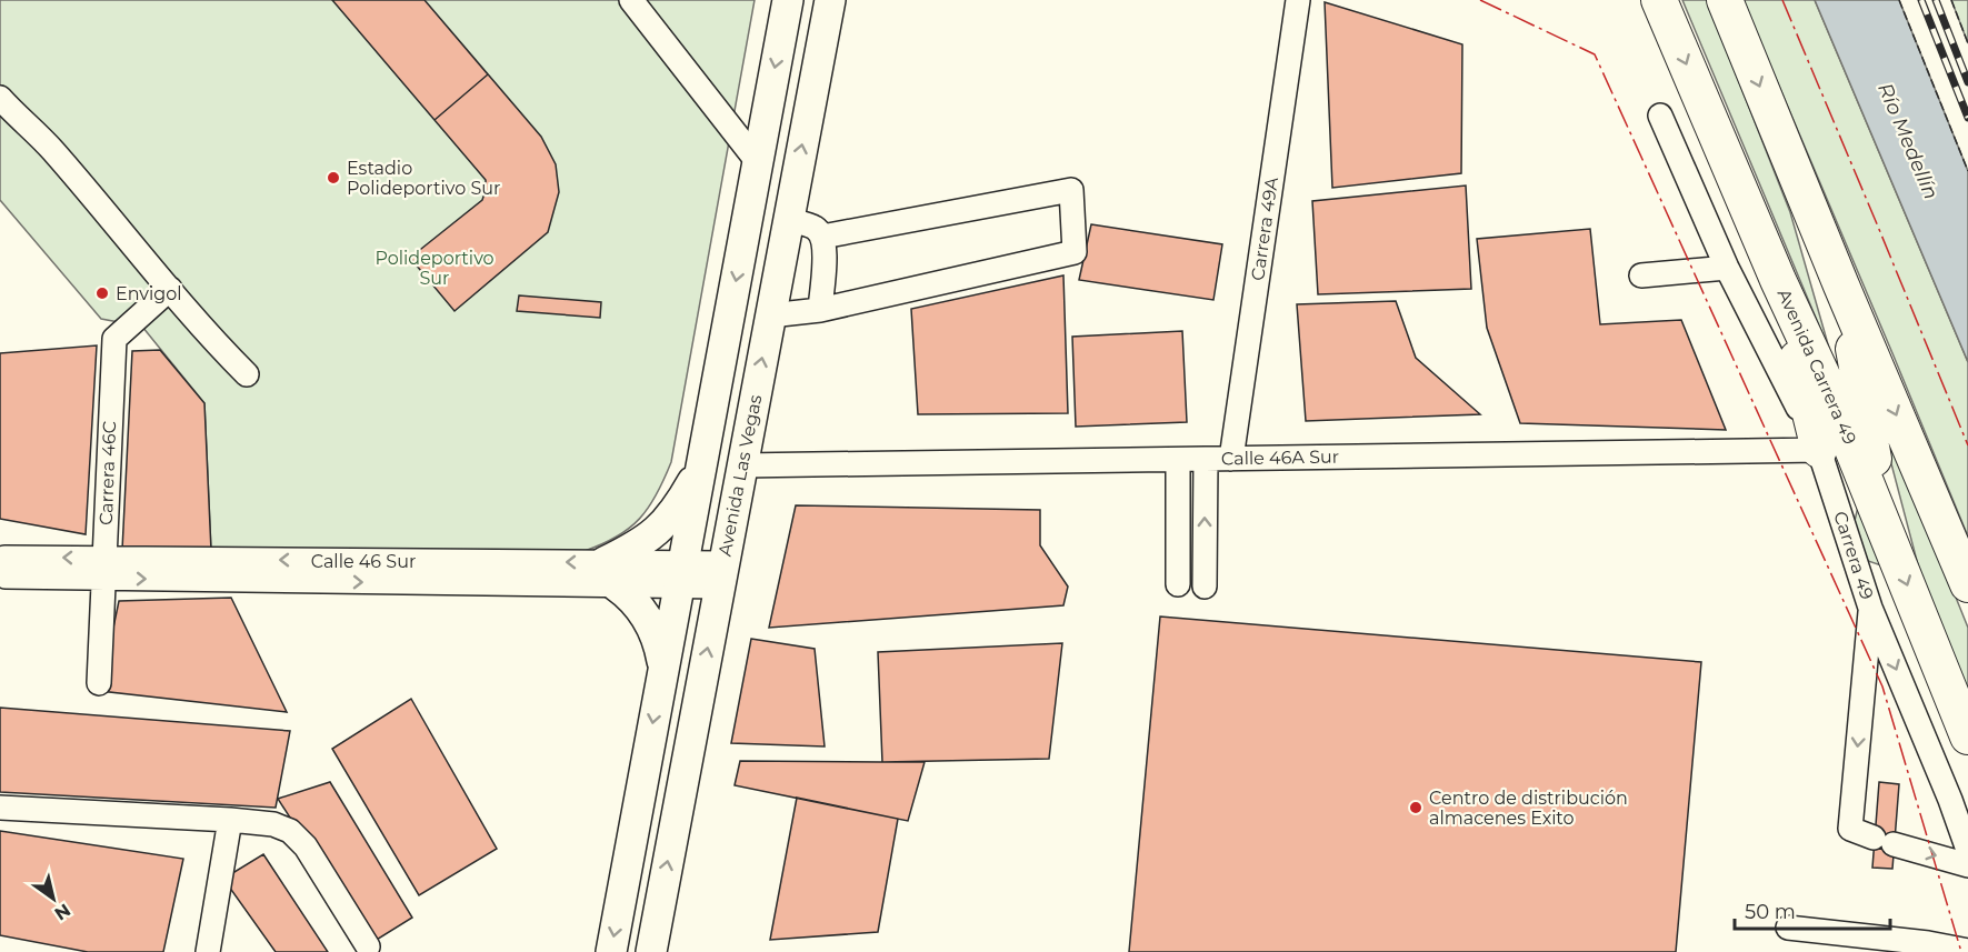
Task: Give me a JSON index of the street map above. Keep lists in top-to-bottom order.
{
  "streets": {
    "highway": ["Avenida Carrera 49"],
    "main road": ["Avenida Las Vegas"],
    "street": [
      "Carrera 49A",
      "Calle 46A Sur",
      "Carrera 46C",
      "Carrera 49",
      "Calle 46 Sur"
    ]
  },
  "crossings": [
    ["Carrera 49A", "Calle 46A Sur"],
    ["Calle 46A Sur", "Avenida Las Vegas"],
    ["Calle 46A Sur", "Carrera 49"],
    ["Carrera 46C", "Calle 46 Sur"],
    ["Avenida Las Vegas", "Calle 46 Sur"]
  ],
  "water": ["Río Medellín"],
  "parks": ["Polideportivo Sur"],
  "places": ["Estadio Polideportivo Sur", "Envigol", "Centro de distribución almacenes Exito"],
  "scale_bar": "50 m",
  "north": "bottom right"
}
